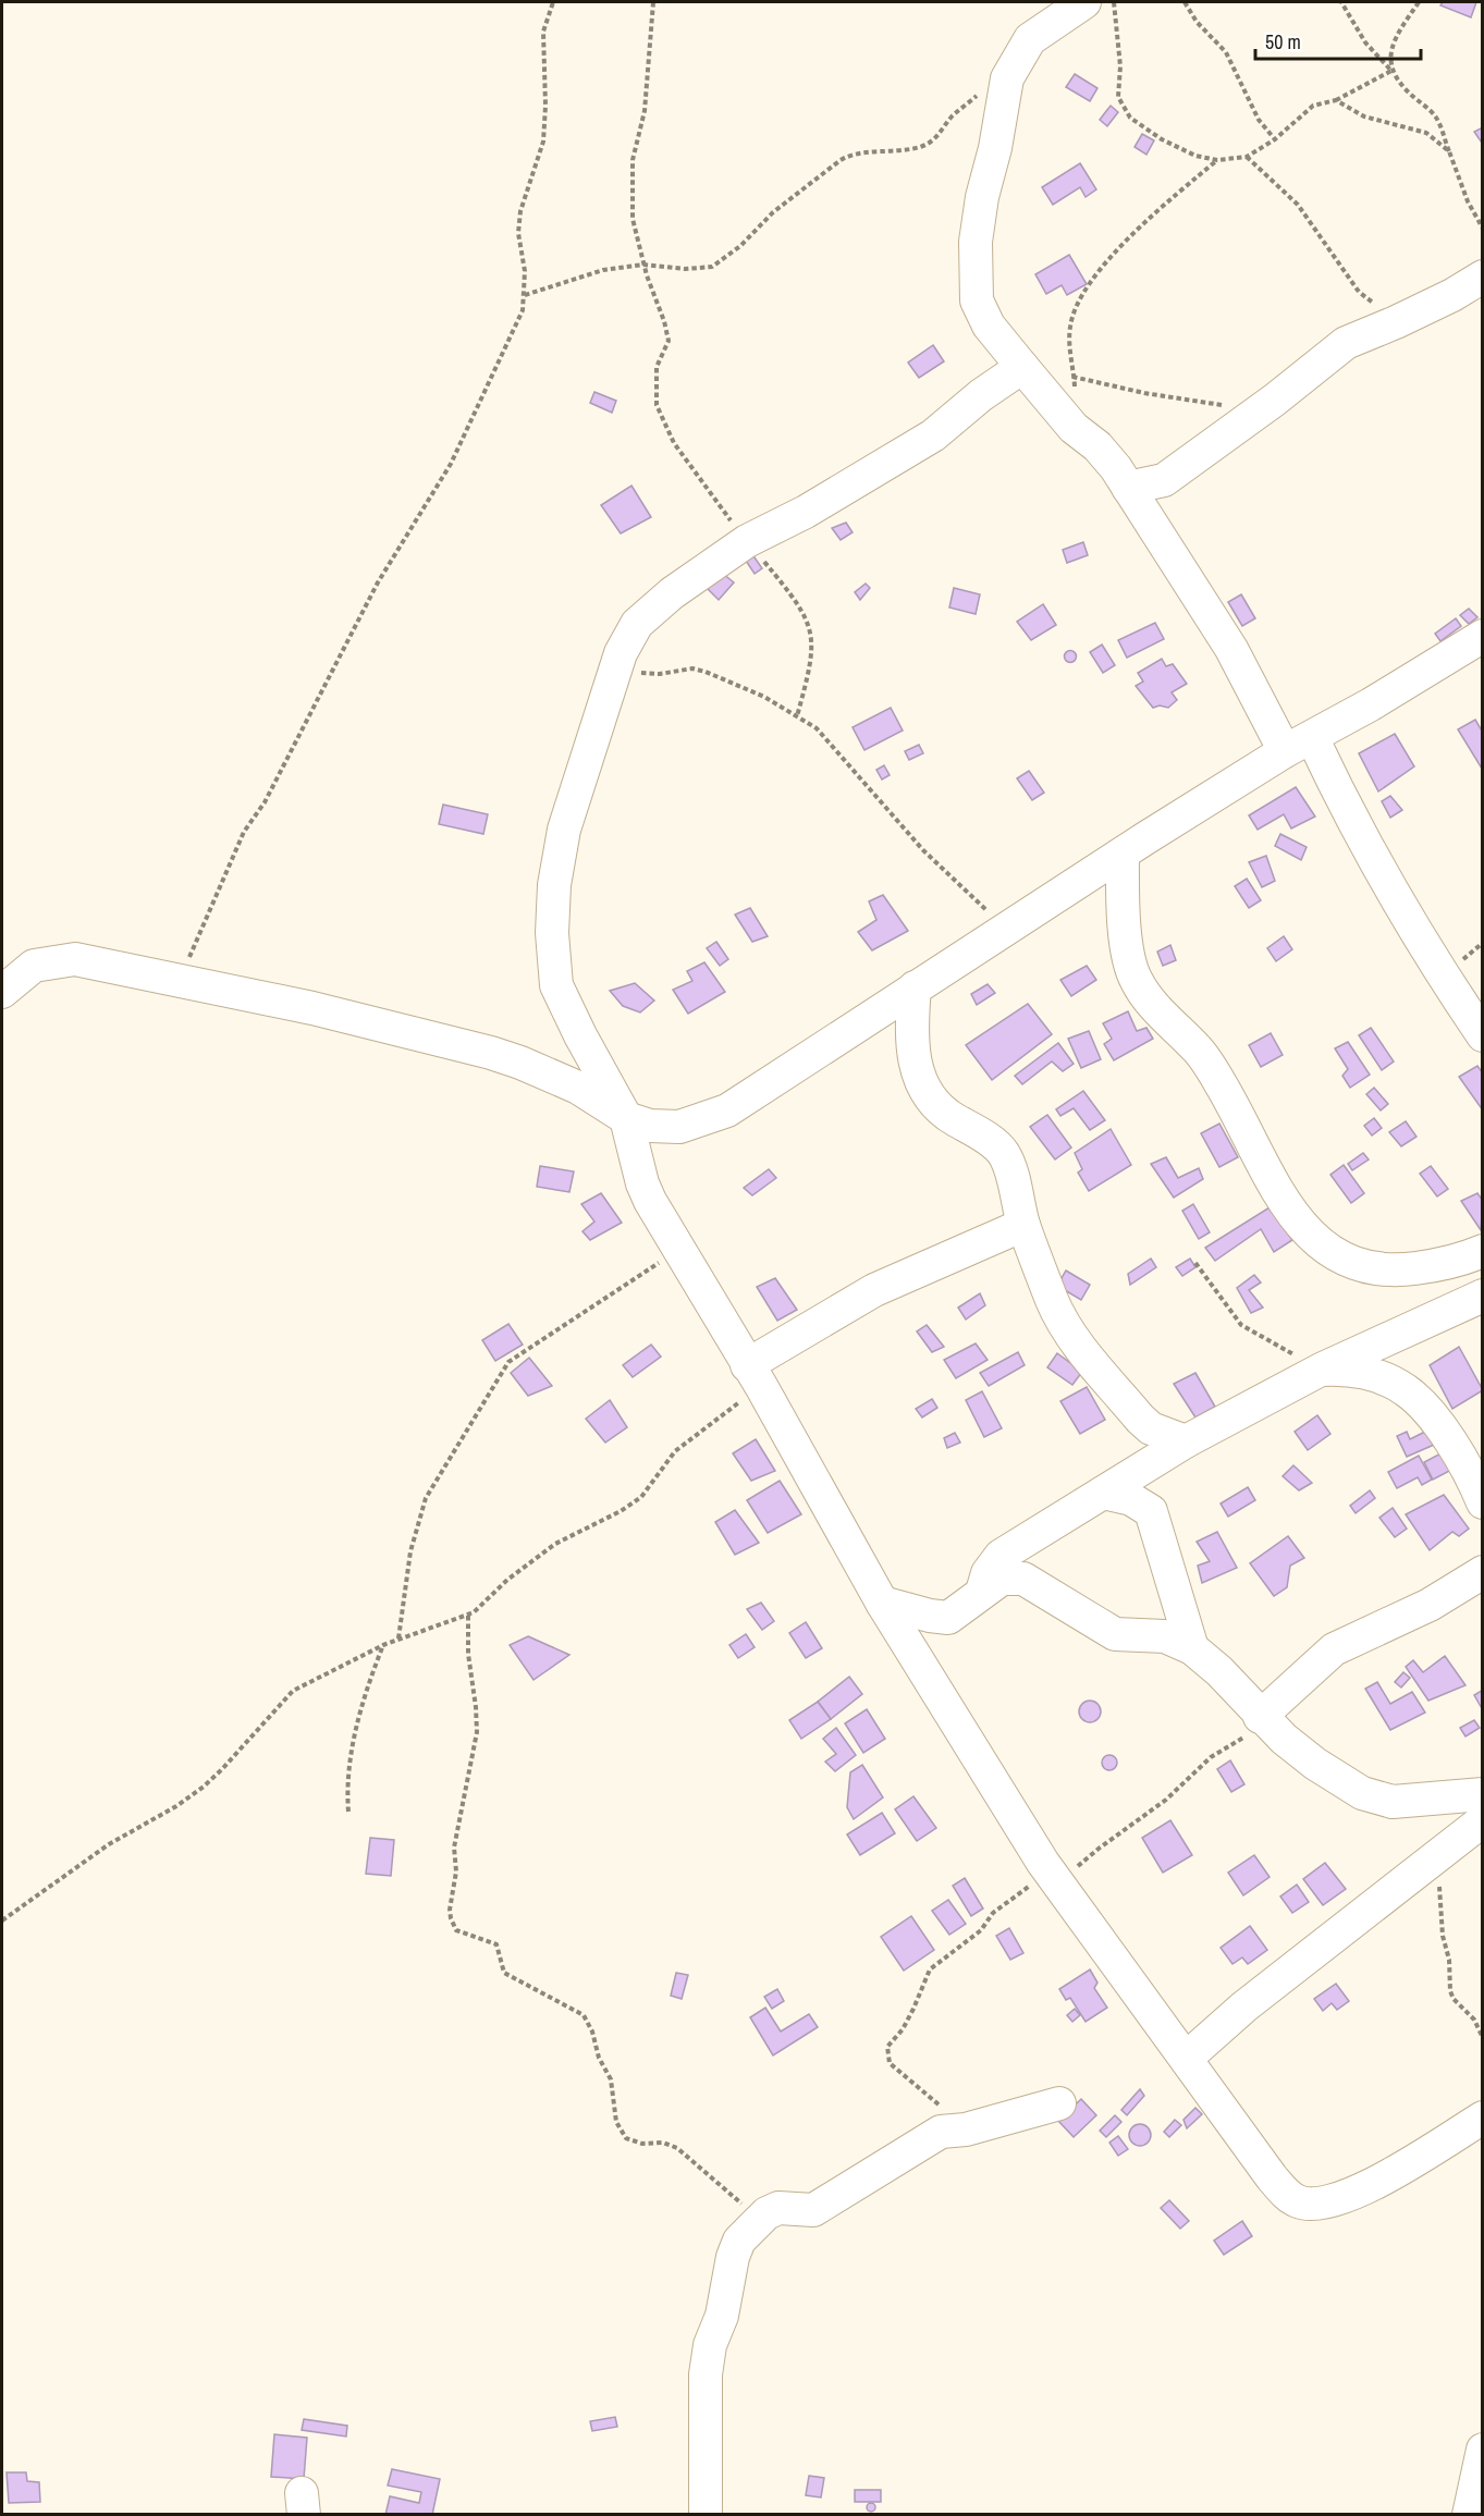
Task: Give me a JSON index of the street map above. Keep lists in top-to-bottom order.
{
  "scale_bar": "50 m"
}
